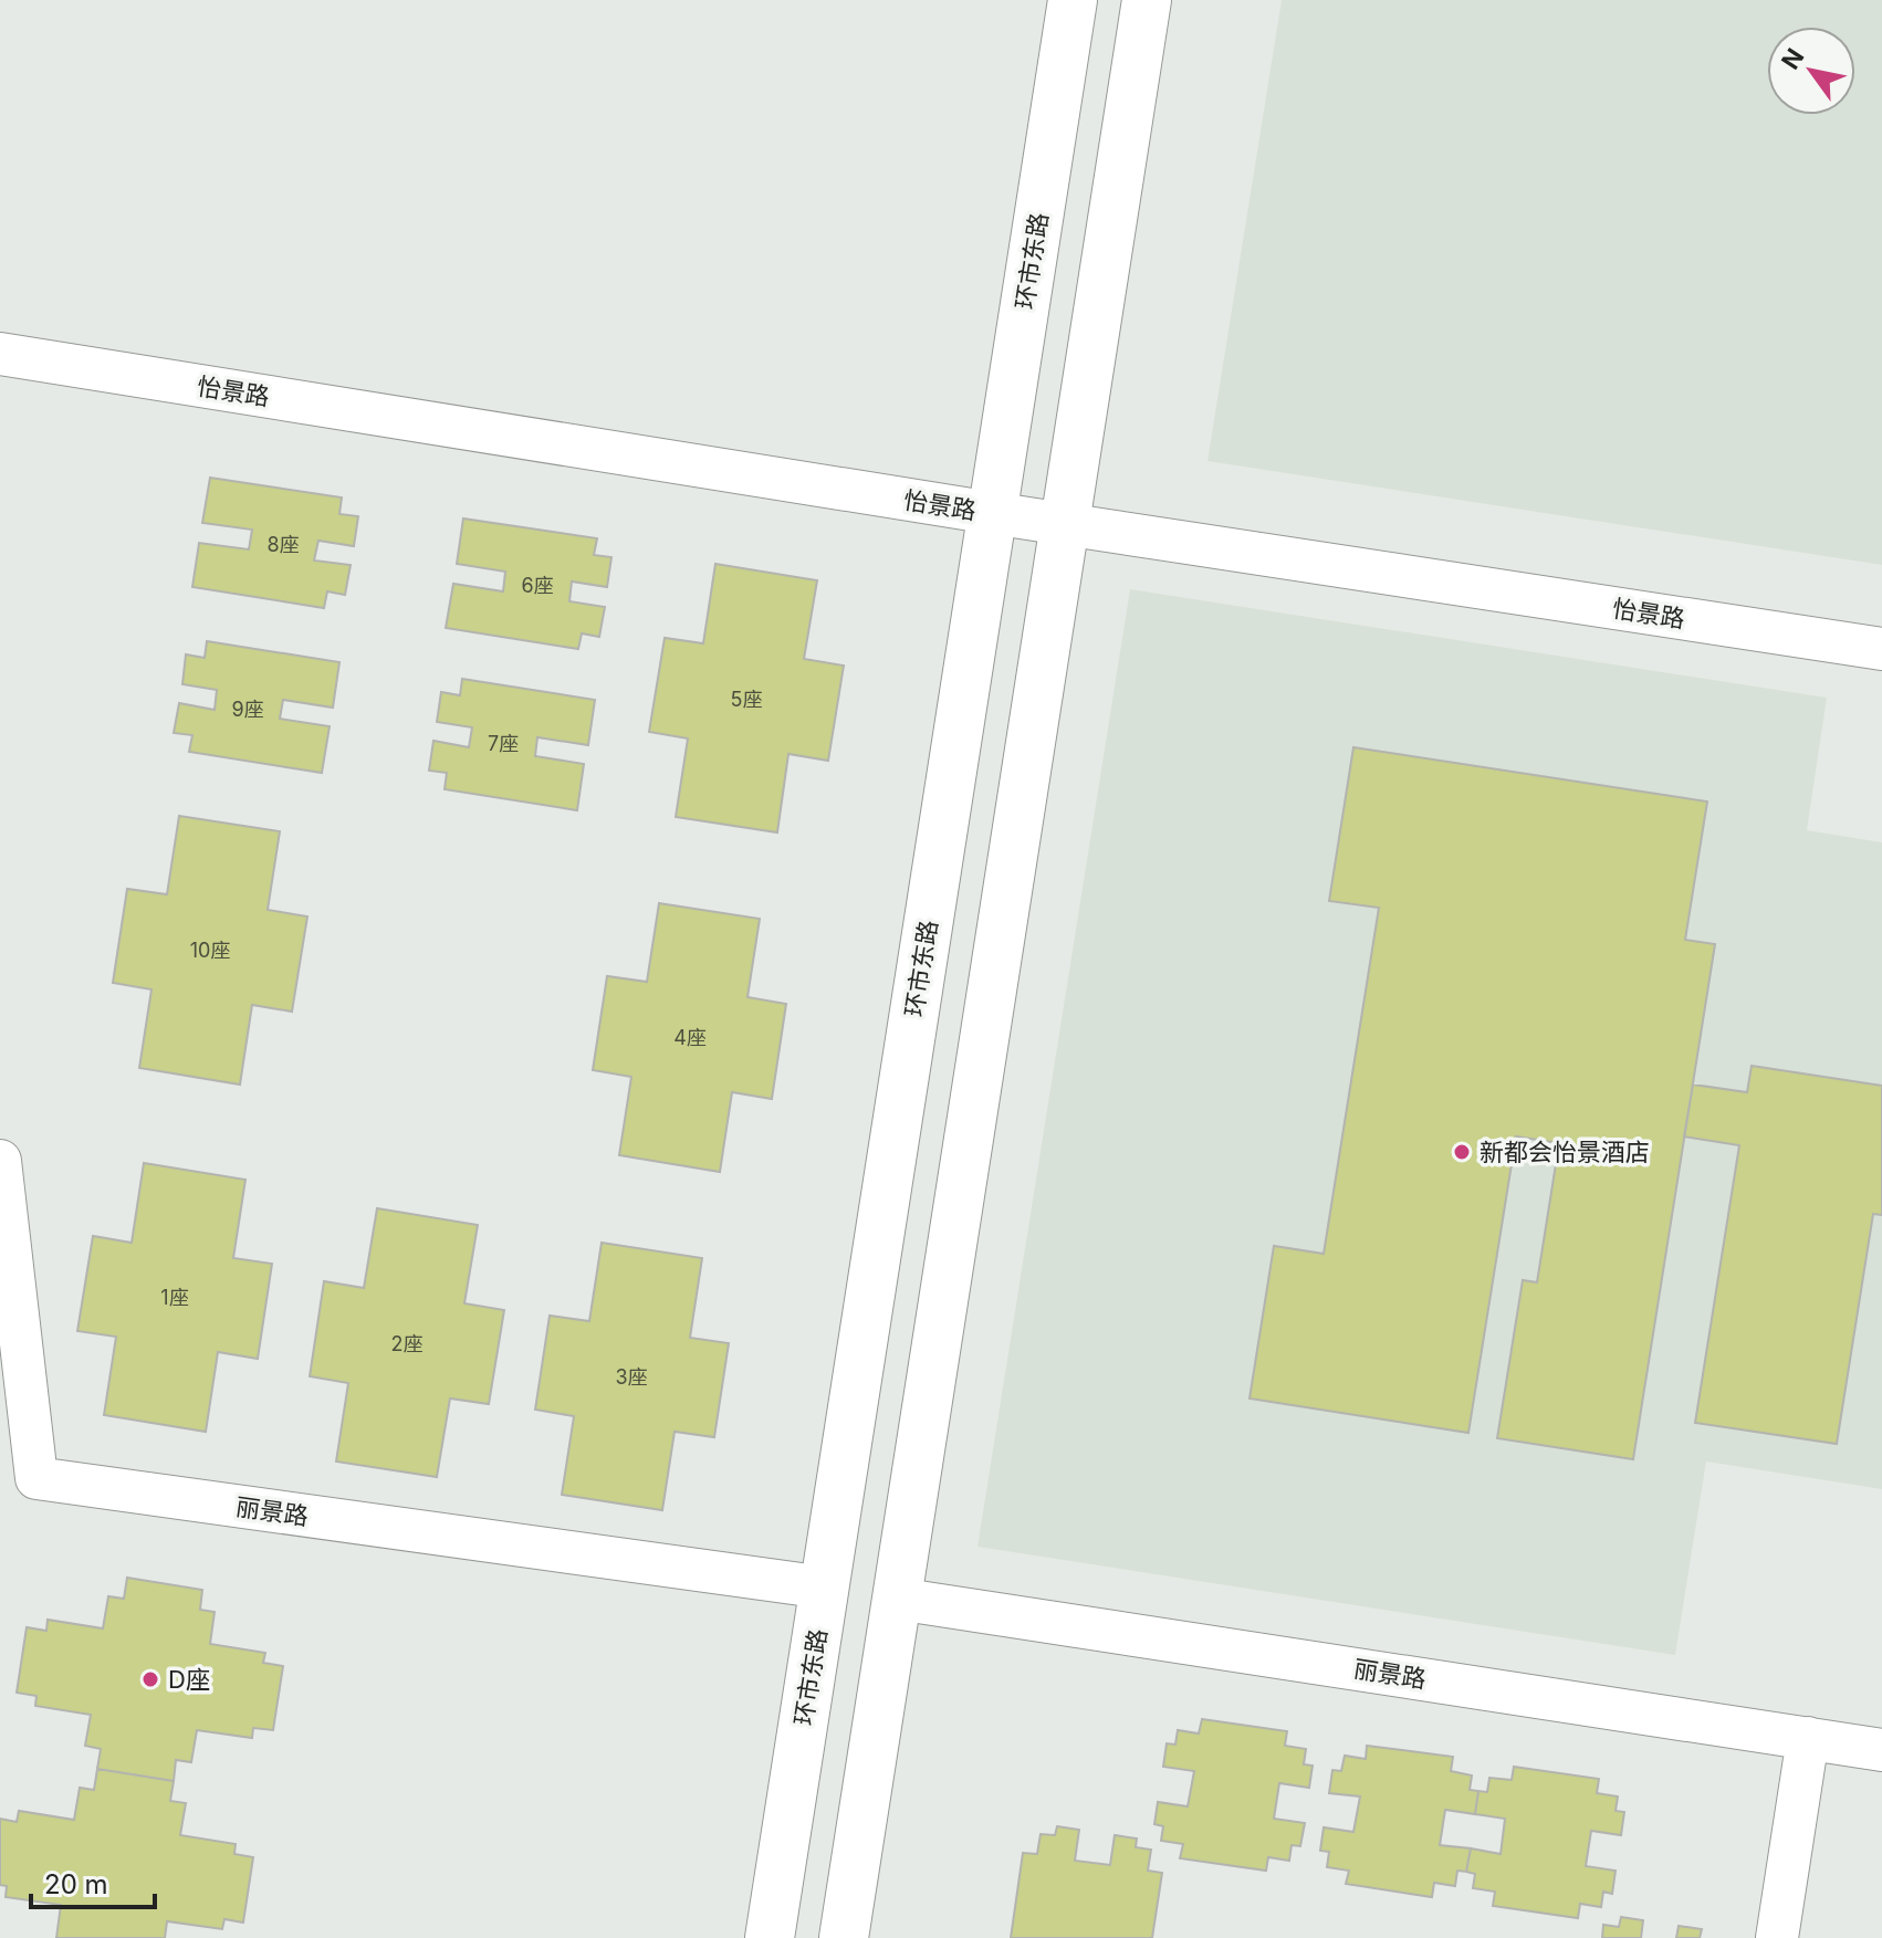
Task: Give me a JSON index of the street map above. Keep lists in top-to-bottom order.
{
  "streets": {
    "main road": ["环市东路"],
    "street": ["怡景路", "丽景路"]
  },
  "crossings": [
    ["环市东路", "怡景路"],
    ["环市东路", "丽景路"]
  ],
  "places": ["新都会怡景酒店", "D座"],
  "house_numbers": [
    "8座",
    "6座",
    "5座",
    "9座",
    "7座",
    "10座",
    "4座",
    "1座",
    "2座",
    "3座"
  ],
  "scale_bar": "20 m",
  "north": "top left"
}
